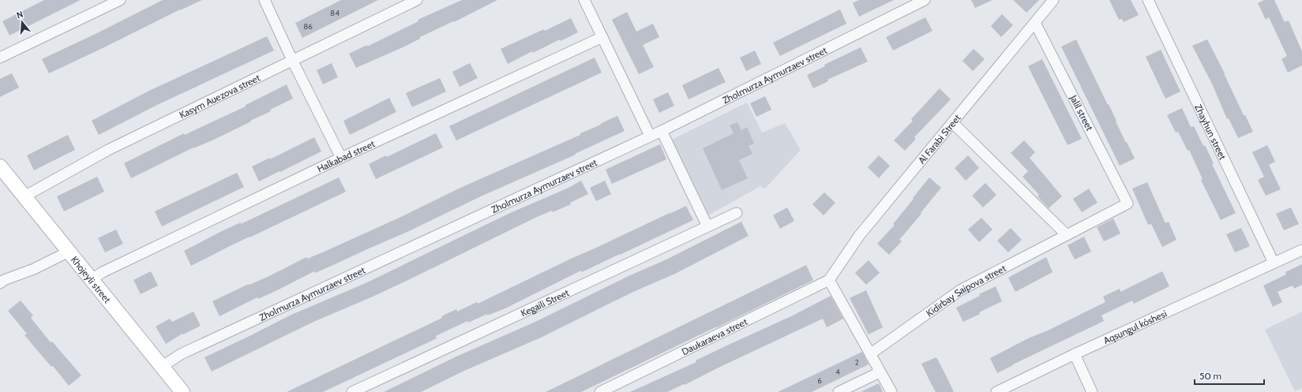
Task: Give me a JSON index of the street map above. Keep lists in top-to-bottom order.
{
  "streets": {
    "street": [
      "Zholmurza Aymurzaev street",
      "Kasym Auezova street",
      "Jalil street",
      "Zhayhun street",
      "Al Farabi Street",
      "Halkabad street",
      "Khojeyli street",
      "Kidirbay Saipova street",
      "Kegaili Street",
      "Aqsungul kóshesi",
      "Daukaraeva street"
    ]
  },
  "crossings": [
    ["Zholmurza Aymurzaev street", "Khojeyli street"],
    ["Kasym Auezova street", "Khojeyli street"],
    ["Jalil street", "Al Farabi Street"],
    ["Jalil street", "Kidirbay Saipova street"],
    ["Zhayhun street", "Aqsungul kóshesi"],
    ["Al Farabi Street", "Daukaraeva street"],
    ["Halkabad street", "Khojeyli street"]
  ],
  "house_numbers": [
    "84",
    "86",
    "2",
    "4",
    "6"
  ],
  "scale_bar": "50 m",
  "north": "top"
}
